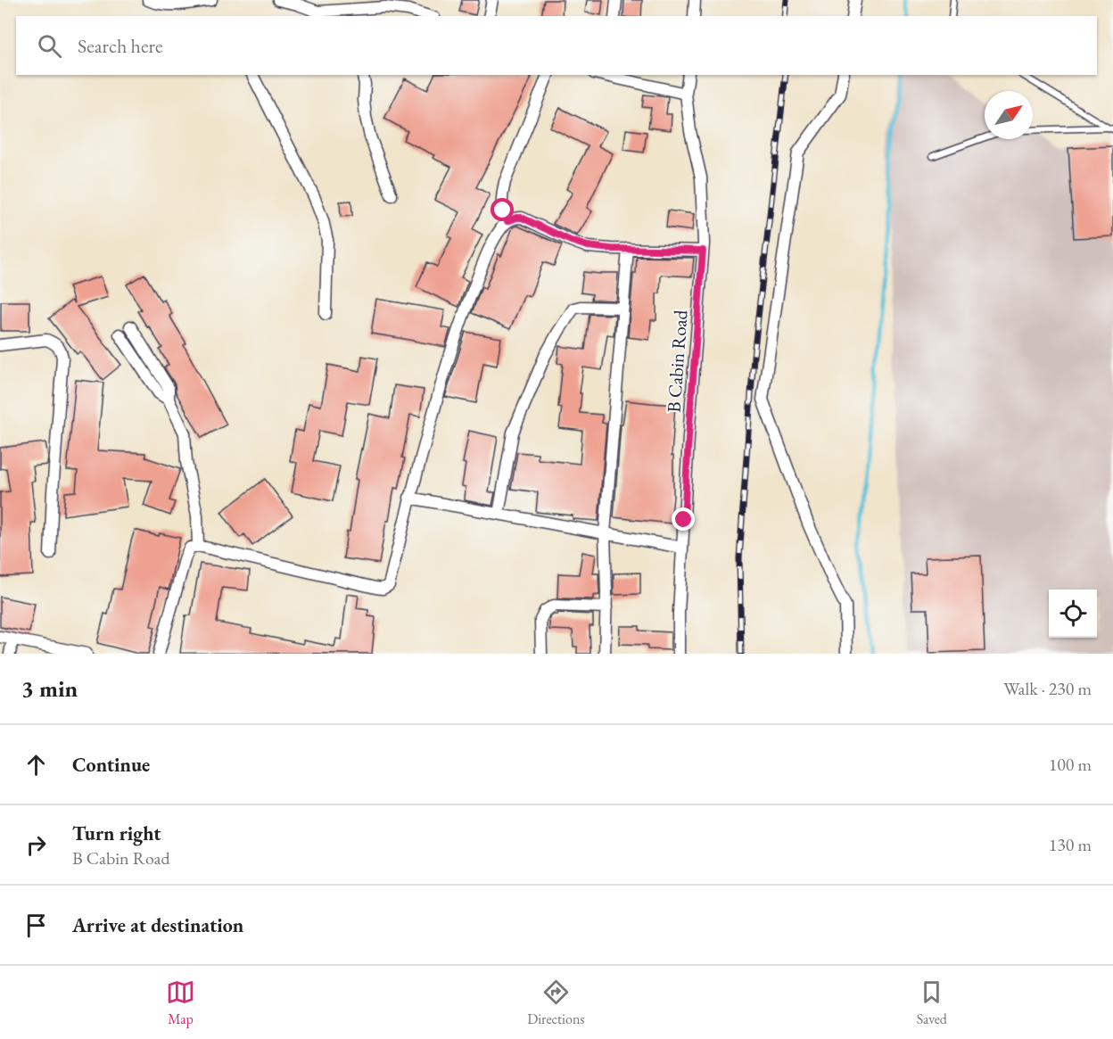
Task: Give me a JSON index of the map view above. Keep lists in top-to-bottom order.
{
  "streets": {
    "street": ["B Cabin Road"]
  },
  "north": "top right",
  "page": {
    "search": "Search here",
    "heading": ["3 min", "Walk · 230 m"],
    "list": [
      ["Continue", "100 m"],
      ["Turn right", "B Cabin Road", "130 m"],
      "Arrive at destination"
    ],
    "nav": ["Map", "Directions", "Saved"]
  }
}
